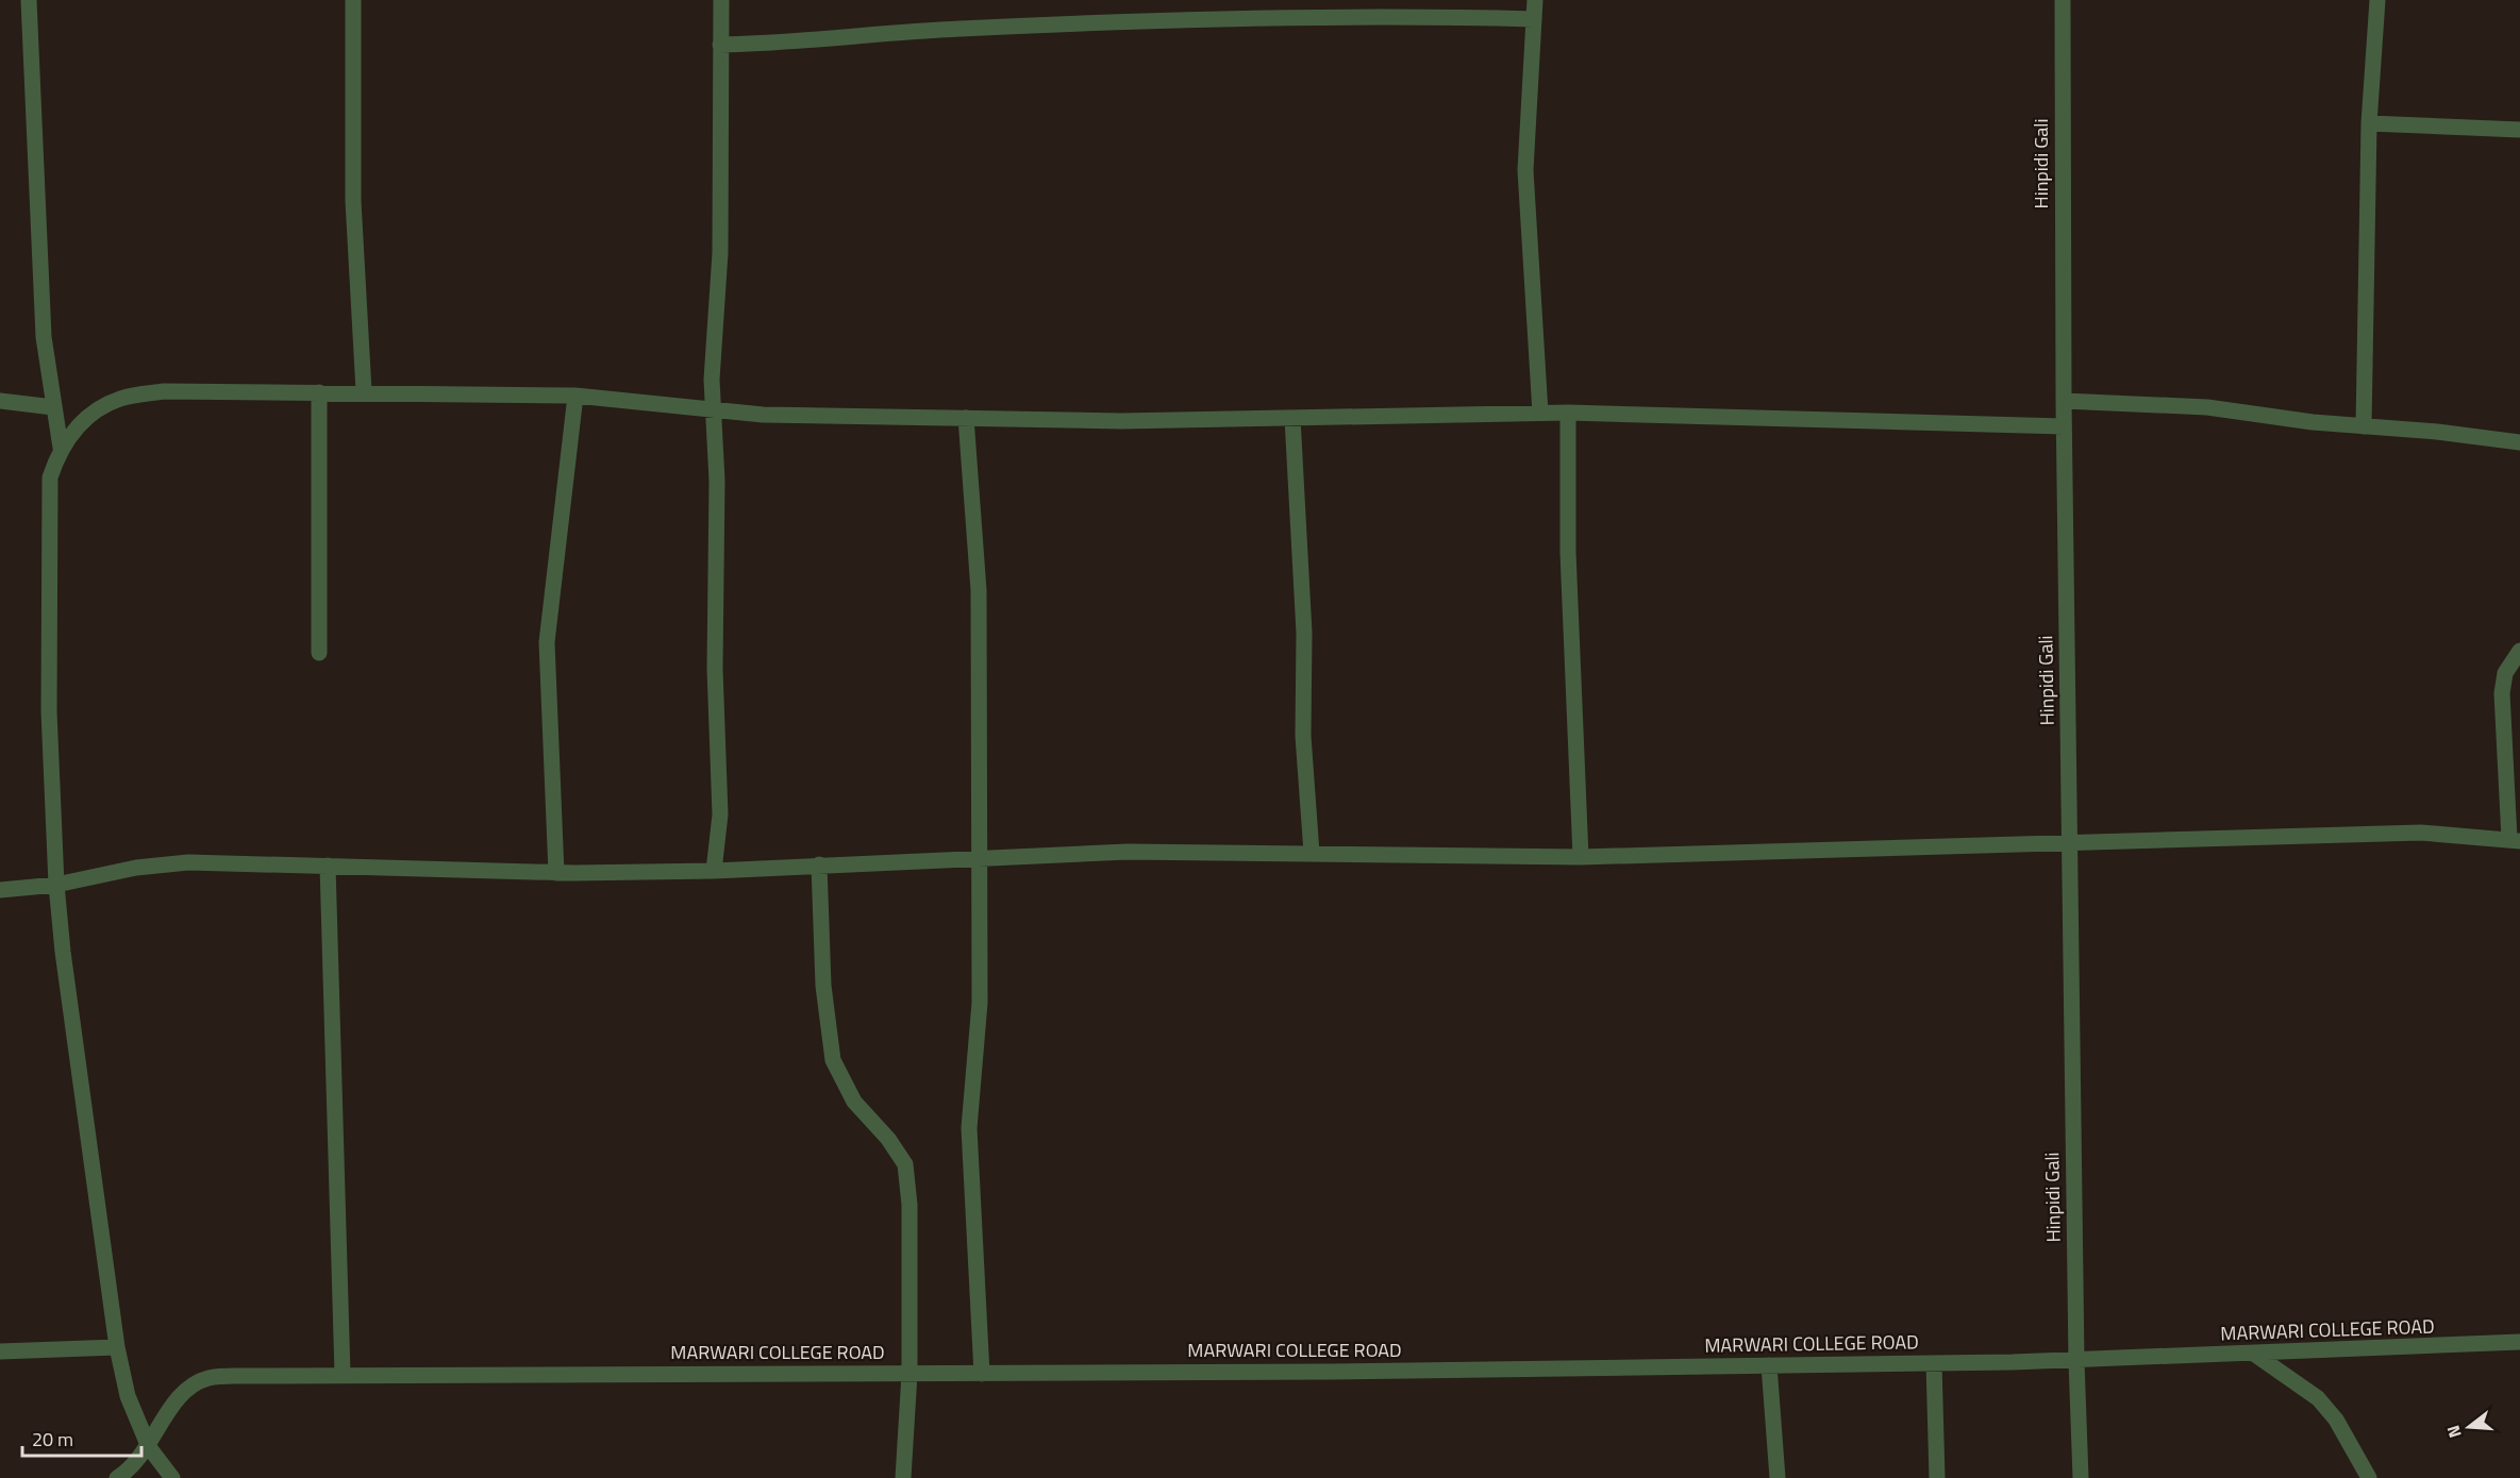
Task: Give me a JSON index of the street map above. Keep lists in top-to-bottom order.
{
  "streets": {
    "street": ["Hinpidi Gali", "MARWARI COLLEGE ROAD"]
  },
  "crossings": [
    ["Hinpidi Gali", "MARWARI COLLEGE ROAD"]
  ],
  "scale_bar": "20 m",
  "north": "left"
}
